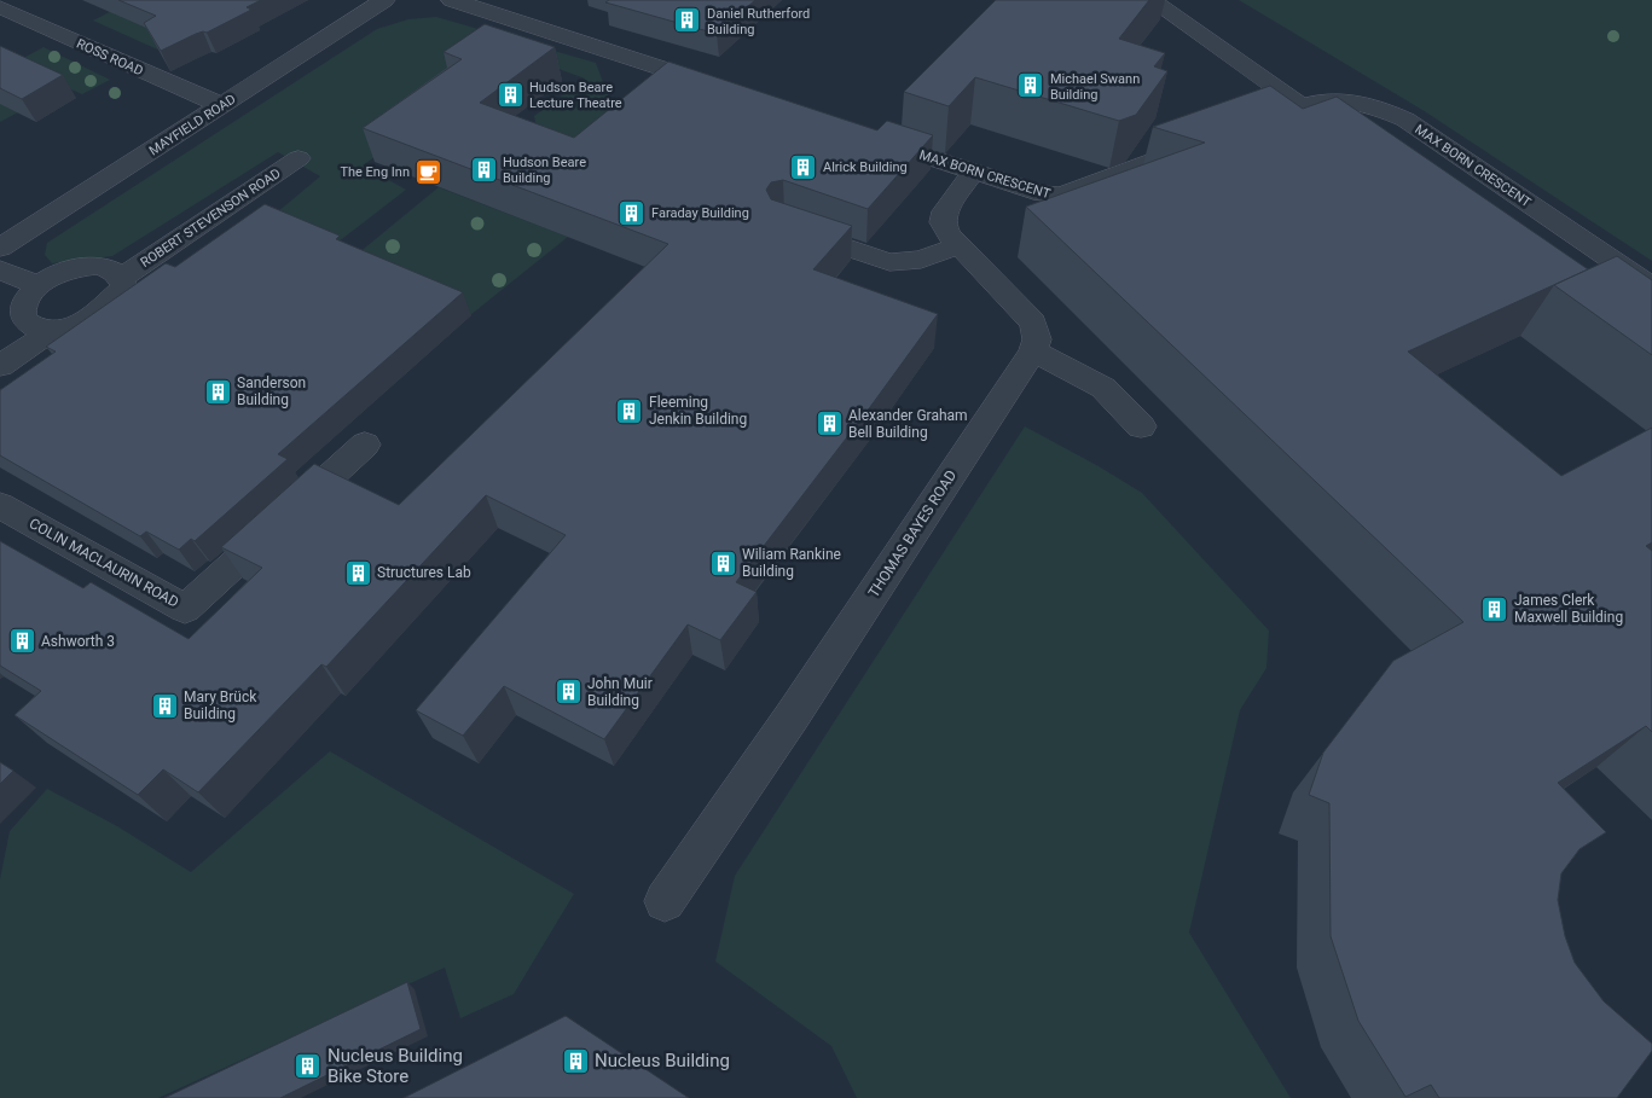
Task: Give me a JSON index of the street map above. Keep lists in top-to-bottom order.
{
  "streets": {
    "street": [
      "ROSS ROAD",
      "MAYFIELD ROAD",
      "MAX BORN CRESCENT",
      "ROBERT STEVENSON ROAD",
      "THOMAS BAYES ROAD",
      "COLIN MACLAURIN ROAD"
    ]
  },
  "crossings": [
    ["ROSS ROAD", "MAYFIELD ROAD"]
  ],
  "places": {
    "building": [
      "Daniel Rutherford Building",
      "Michael Swann Building",
      "Hudson Beare Lecture Theatre",
      "Alrick Building",
      "Hudson Beare Building",
      "Faraday Building",
      "Sanderson Building",
      "Fleeming Jenkin Building",
      "Alexander Graham Bell Building",
      "Wiliam Rankine Building",
      "Structures Lab",
      "James Clerk Maxwell Building",
      "Ashworth 3",
      "John Muir Building",
      "Mary Brück Building",
      "Nucleus Building",
      "Nucleus Building Bike Store"
    ],
    "cafe": ["The Eng Inn"]
  }
}
